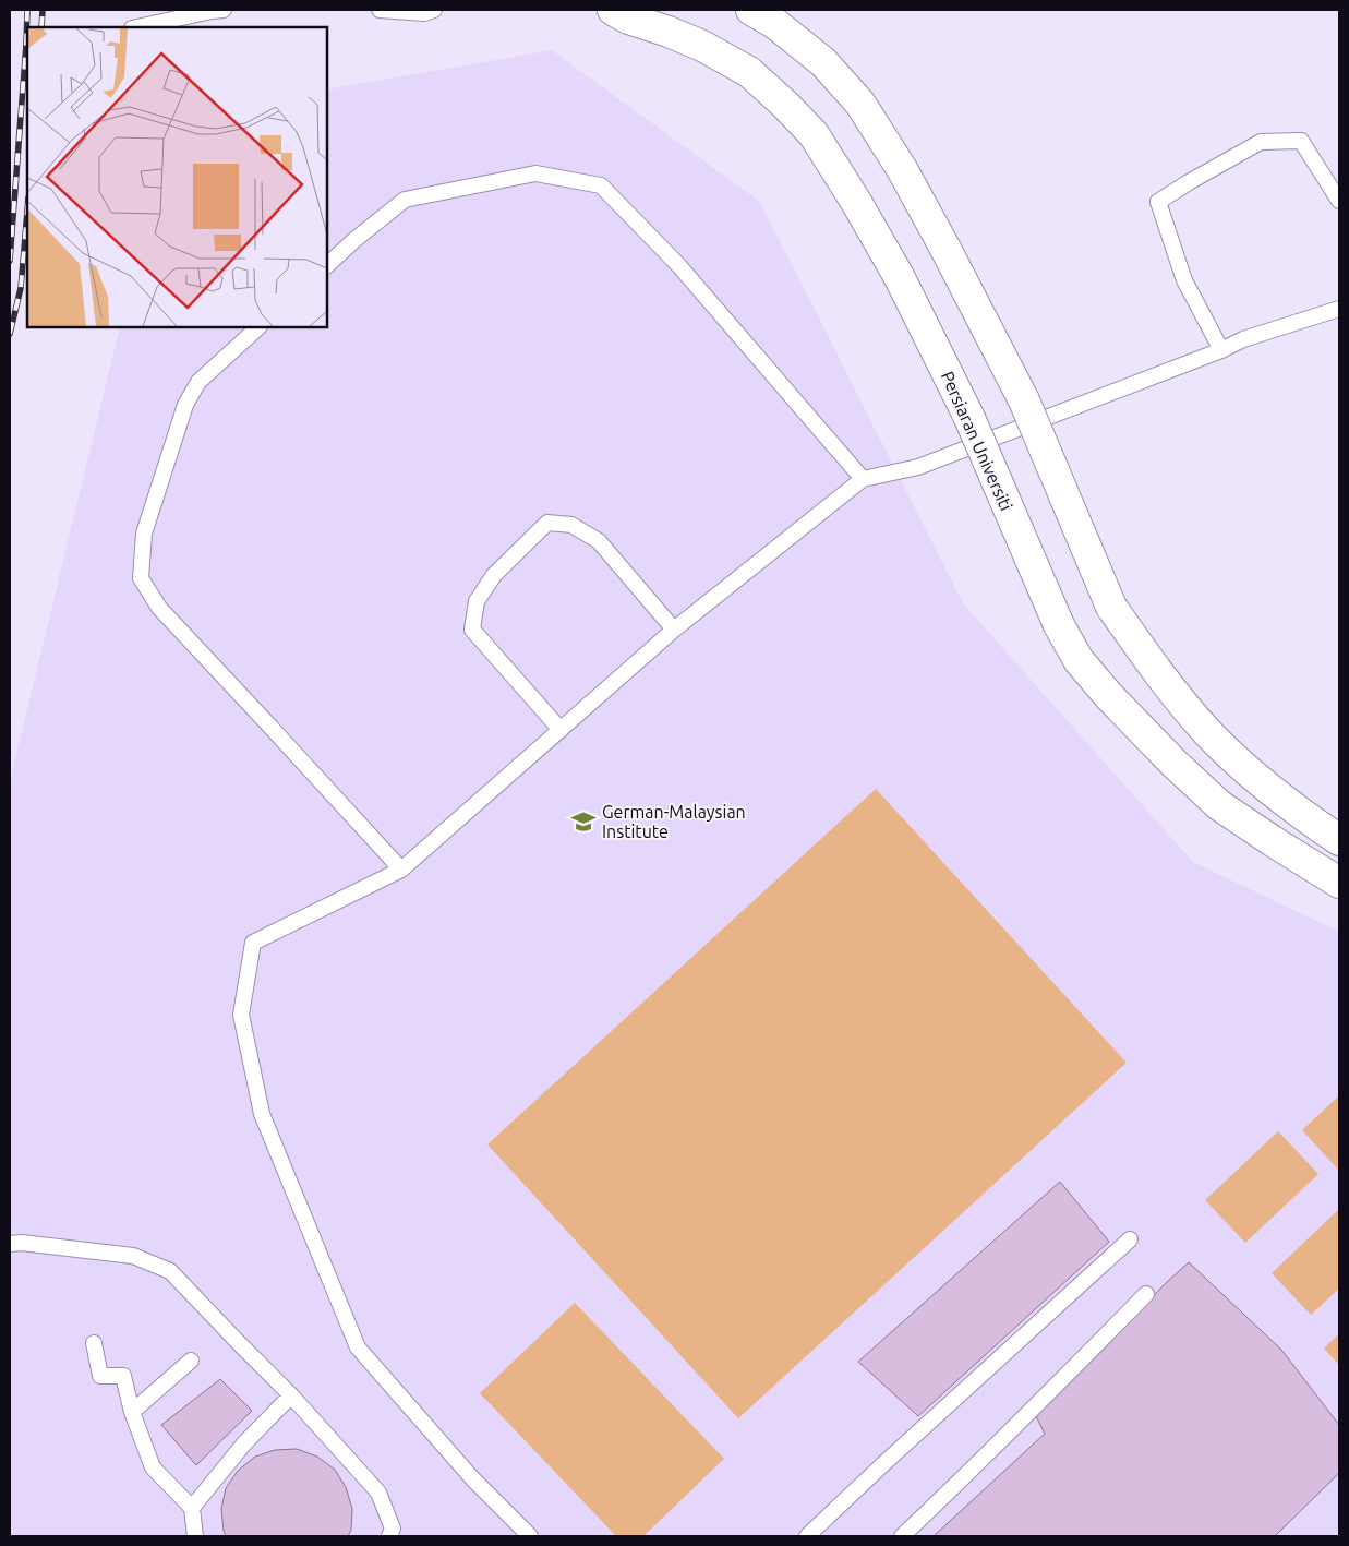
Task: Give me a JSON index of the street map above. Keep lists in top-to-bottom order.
{
  "streets": {
    "street": ["Persiaran Universiti"]
  },
  "places": {
    "school or university": ["German-Malaysian Institute"]
  }
}
